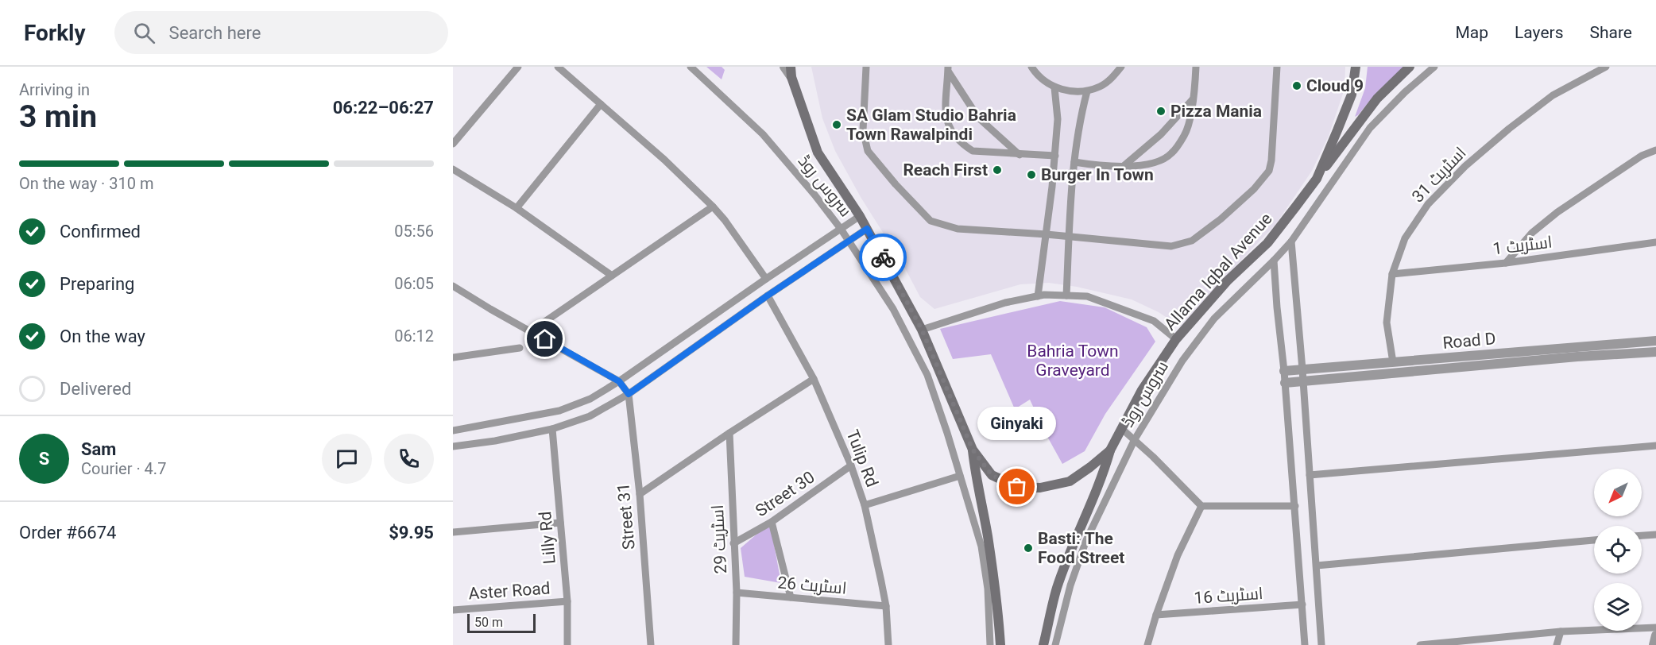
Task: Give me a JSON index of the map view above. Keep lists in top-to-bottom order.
{
  "streets": {
    "main road": ["Allama Iqbal Avenue"],
    "street": [
      "اسٹریٹ 31",
      "سروس روڈ",
      "اسٹریٹ 1",
      "Road D",
      "Tulip Rd",
      "Street 30",
      "Street 31",
      "Lilly Rd",
      "اسٹریٹ 29",
      "اسٹریٹ 26",
      "Aster Road",
      "اسٹریٹ 16"
    ]
  },
  "crossings": [
    ["اسٹریٹ 31", "اسٹریٹ 1"],
    ["اسٹریٹ 31", "Road D"],
    ["Tulip Rd", "Street 30"],
    ["Tulip Rd", "اسٹریٹ 26"],
    ["Street 30", "اسٹریٹ 29"],
    ["Lilly Rd", "Aster Road"],
    ["اسٹریٹ 29", "اسٹریٹ 26"]
  ],
  "parks": ["Bahria Town Graveyard"],
  "places": [
    "Cloud 9",
    "Pizza Mania",
    "SA Glam Studio Bahria Town Rawalpindi",
    "Reach First",
    "Burger In Town",
    "Ginyaki",
    "Basti: The Food Street"
  ],
  "scale_bar": "50 m",
  "north": "bottom left",
  "page": {
    "header": "Forkly",
    "search": "Search here",
    "nav": ["Map", "Layers", "Share"],
    "heading": ["3 min", "Arriving in", "06:22–06:27"],
    "panel": [
      "Sam",
      "Courier · 4.7",
      "Order #6674",
      "$9.95"
    ],
    "bar": "On the way · 310 m",
    "list": [
      ["Confirmed", "05:56"],
      ["Preparing", "06:05"],
      ["On the way", "06:12"],
      "Delivered"
    ],
    "bubble": "Ginyaki",
    "round": "S",
    "scale": "50 m"
  }
}
